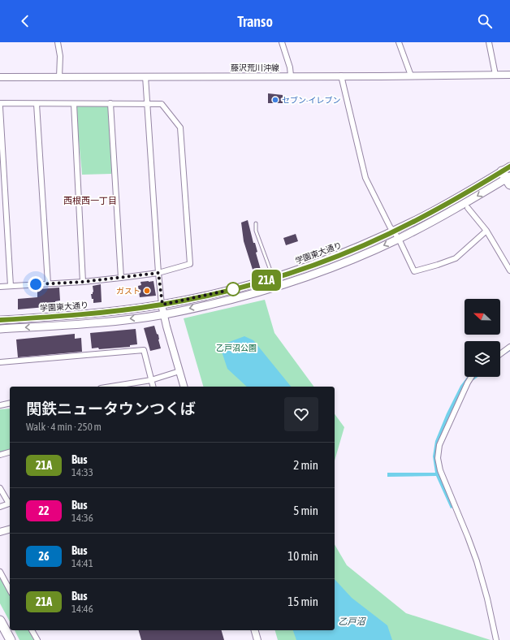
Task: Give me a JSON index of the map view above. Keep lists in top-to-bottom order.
{
  "streets": {
    "main road": ["藤沢荒川沖線", "学園東大通り"]
  },
  "districts": ["西根西一丁目"],
  "water": ["乙戸沼"],
  "parks": ["乙戸沼公園"],
  "places": ["セブン-イレブン", "ガスト"],
  "lines": ["bus line 21A"],
  "north": "left",
  "page": {
    "header": "Transo",
    "on_map": "21A",
    "heading": ["関鉄ニュータウンつくば", "Walk · 4 min · 250 m"],
    "list": [
      {
        "mark": "21A",
        "name": "Bus",
        "note": "14:33",
        "value": "2 min"
      },
      {
        "mark": "22",
        "name": "Bus",
        "note": "14:36",
        "value": "5 min"
      },
      {
        "mark": "26",
        "name": "Bus",
        "note": "14:41",
        "value": "10 min"
      },
      {
        "mark": "21A",
        "name": "Bus",
        "note": "14:46",
        "value": "15 min"
      }
    ]
  }
}
